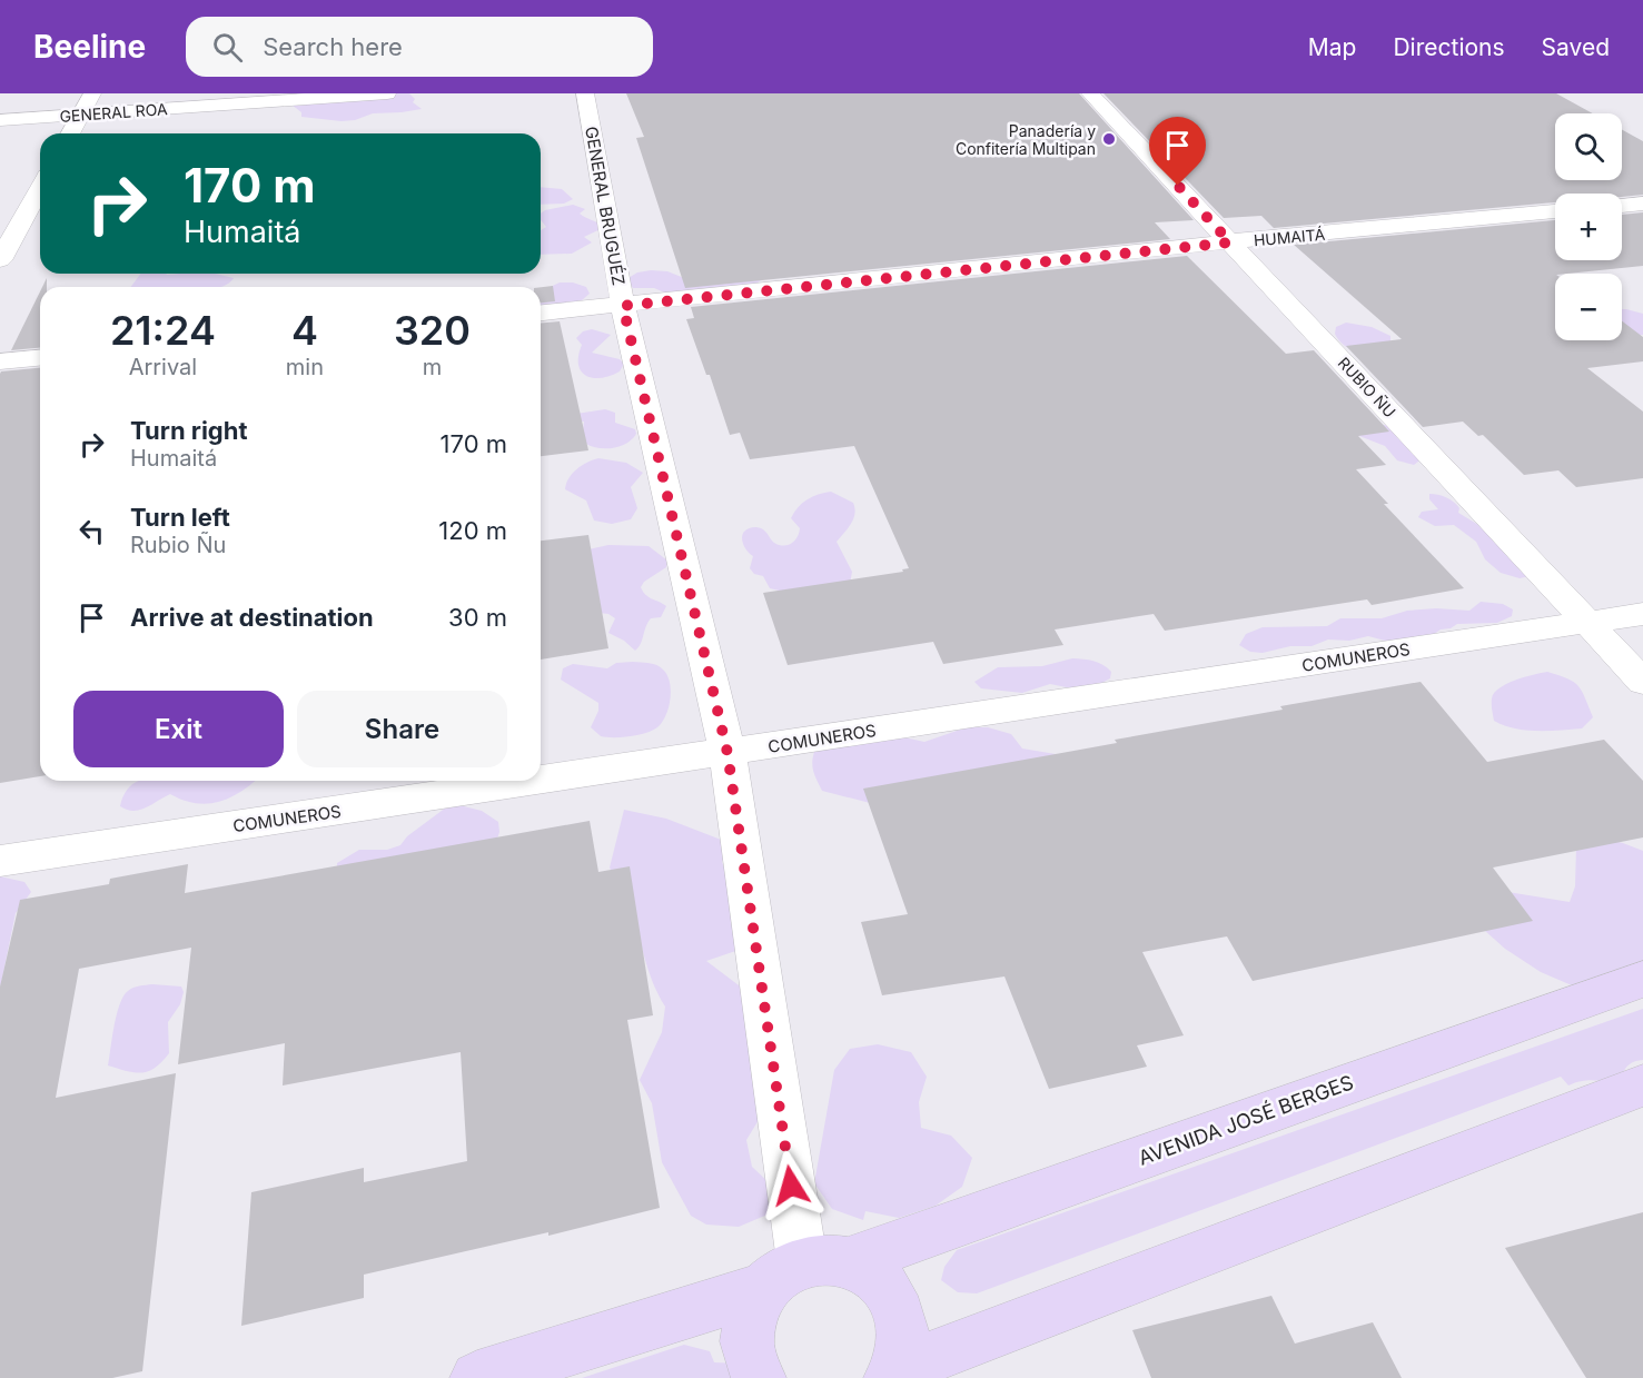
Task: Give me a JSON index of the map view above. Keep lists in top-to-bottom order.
{
  "streets": {
    "main road": ["AVENIDA JOSÉ BERGES"],
    "street": [
      "GENERAL ROA",
      "GENERAL BRUGUÉZ",
      "HUMAITÁ",
      "RUBIO ÑU",
      "COMUNEROS"
    ]
  },
  "crossings": [
    ["GENERAL BRUGUÉZ", "HUMAITÁ"],
    ["GENERAL BRUGUÉZ", "COMUNEROS"],
    ["GENERAL BRUGUÉZ", "AVENIDA JOSÉ BERGES"],
    ["HUMAITÁ", "RUBIO ÑU"],
    ["RUBIO ÑU", "COMUNEROS"]
  ],
  "places": ["Panadería y Confitería Multipan"],
  "page": {
    "header": "Beeline",
    "search": "Search here",
    "nav": ["Map", "Directions", "Saved"],
    "map_buttons": ["+", "−"],
    "turn": ["170 m", "Humaitá"],
    "eta": [
      "21:24",
      "Arrival",
      "4",
      "min",
      "320",
      "m"
    ],
    "list": [
      {
        "name": "Turn right",
        "note": "Humaitá",
        "value": "170 m"
      },
      {
        "name": "Turn left",
        "note": "Rubio Ñu",
        "value": "120 m"
      },
      {
        "name": "Arrive at destination",
        "value": "30 m"
      }
    ],
    "buttons": ["Exit", "Share"]
  }
}
